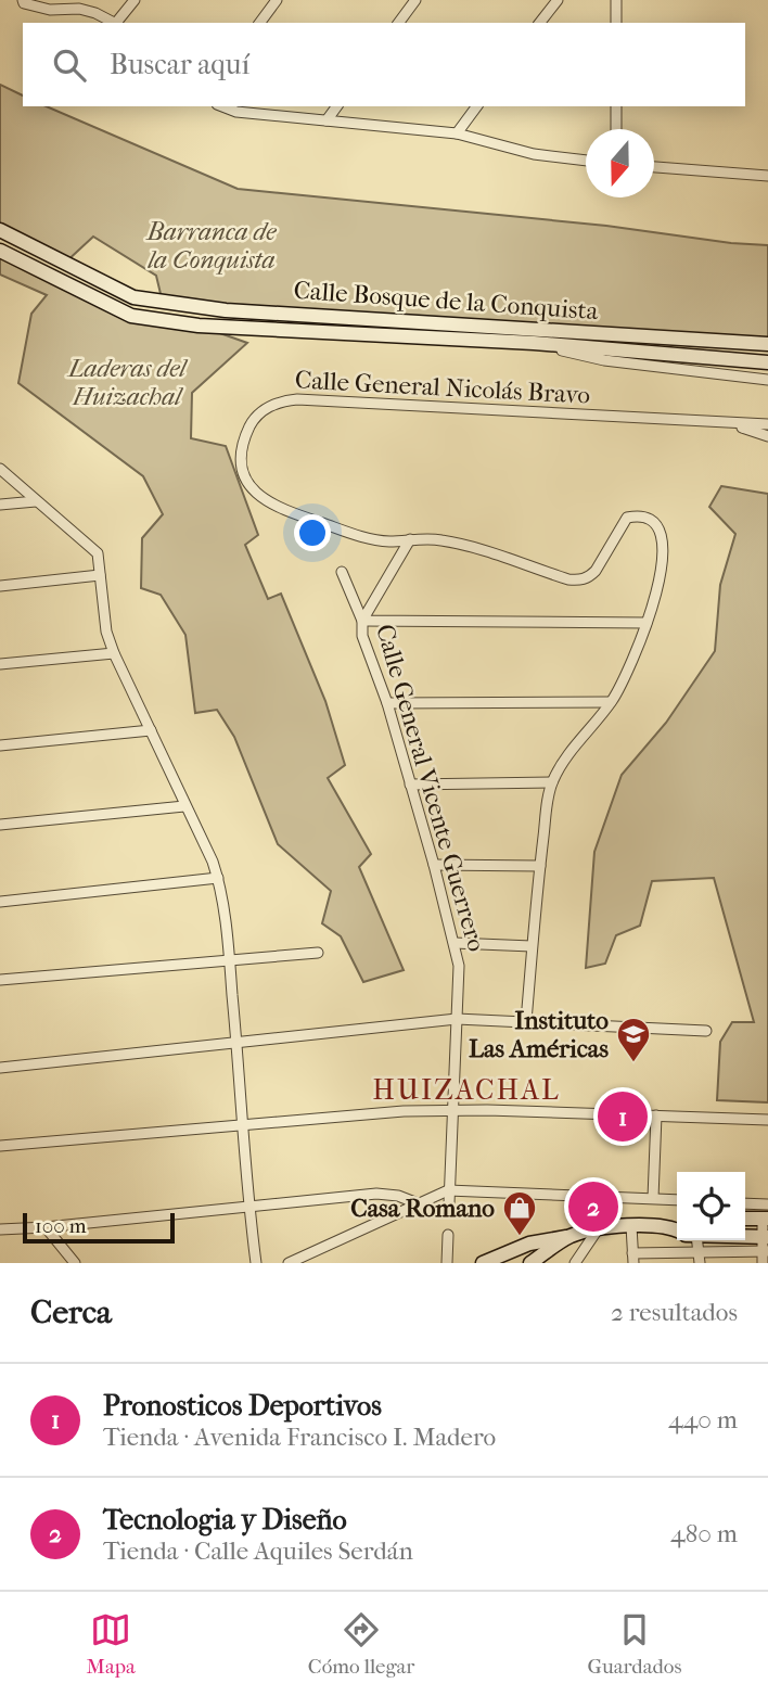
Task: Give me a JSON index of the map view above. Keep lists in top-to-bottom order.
{
  "streets": {
    "main road": ["Calle Bosque de la Conquista"],
    "street": ["Calle General Nicolás Bravo", "Calle General Vicente Guerrero"]
  },
  "crossings": [
    ["Calle Bosque de la Conquista", "Calle General Nicolás Bravo"]
  ],
  "districts": ["HUIZACHAL"],
  "parks": ["Barranca de la Conquista", "Laderas del Huizachal"],
  "places": {
    "school or university": ["Instituto Las Américas"],
    "shop": ["Casa Romano"]
  },
  "scale_bar": "100 m",
  "north": "bottom",
  "page": {
    "search": "Buscar aquí",
    "pins": ["1", "2"],
    "scale": "100 m",
    "heading": ["Cerca", "2 resultados"],
    "list": [
      {
        "mark": "1",
        "name": "Pronosticos Deportivos",
        "note": "Tienda · Avenida Francisco I. Madero",
        "value": "440 m"
      },
      {
        "mark": "2",
        "name": "Tecnologia y Diseño",
        "note": "Tienda · Calle Aquiles Serdán",
        "value": "480 m"
      }
    ],
    "nav": ["Mapa", "Cómo llegar", "Guardados"]
  }
}
